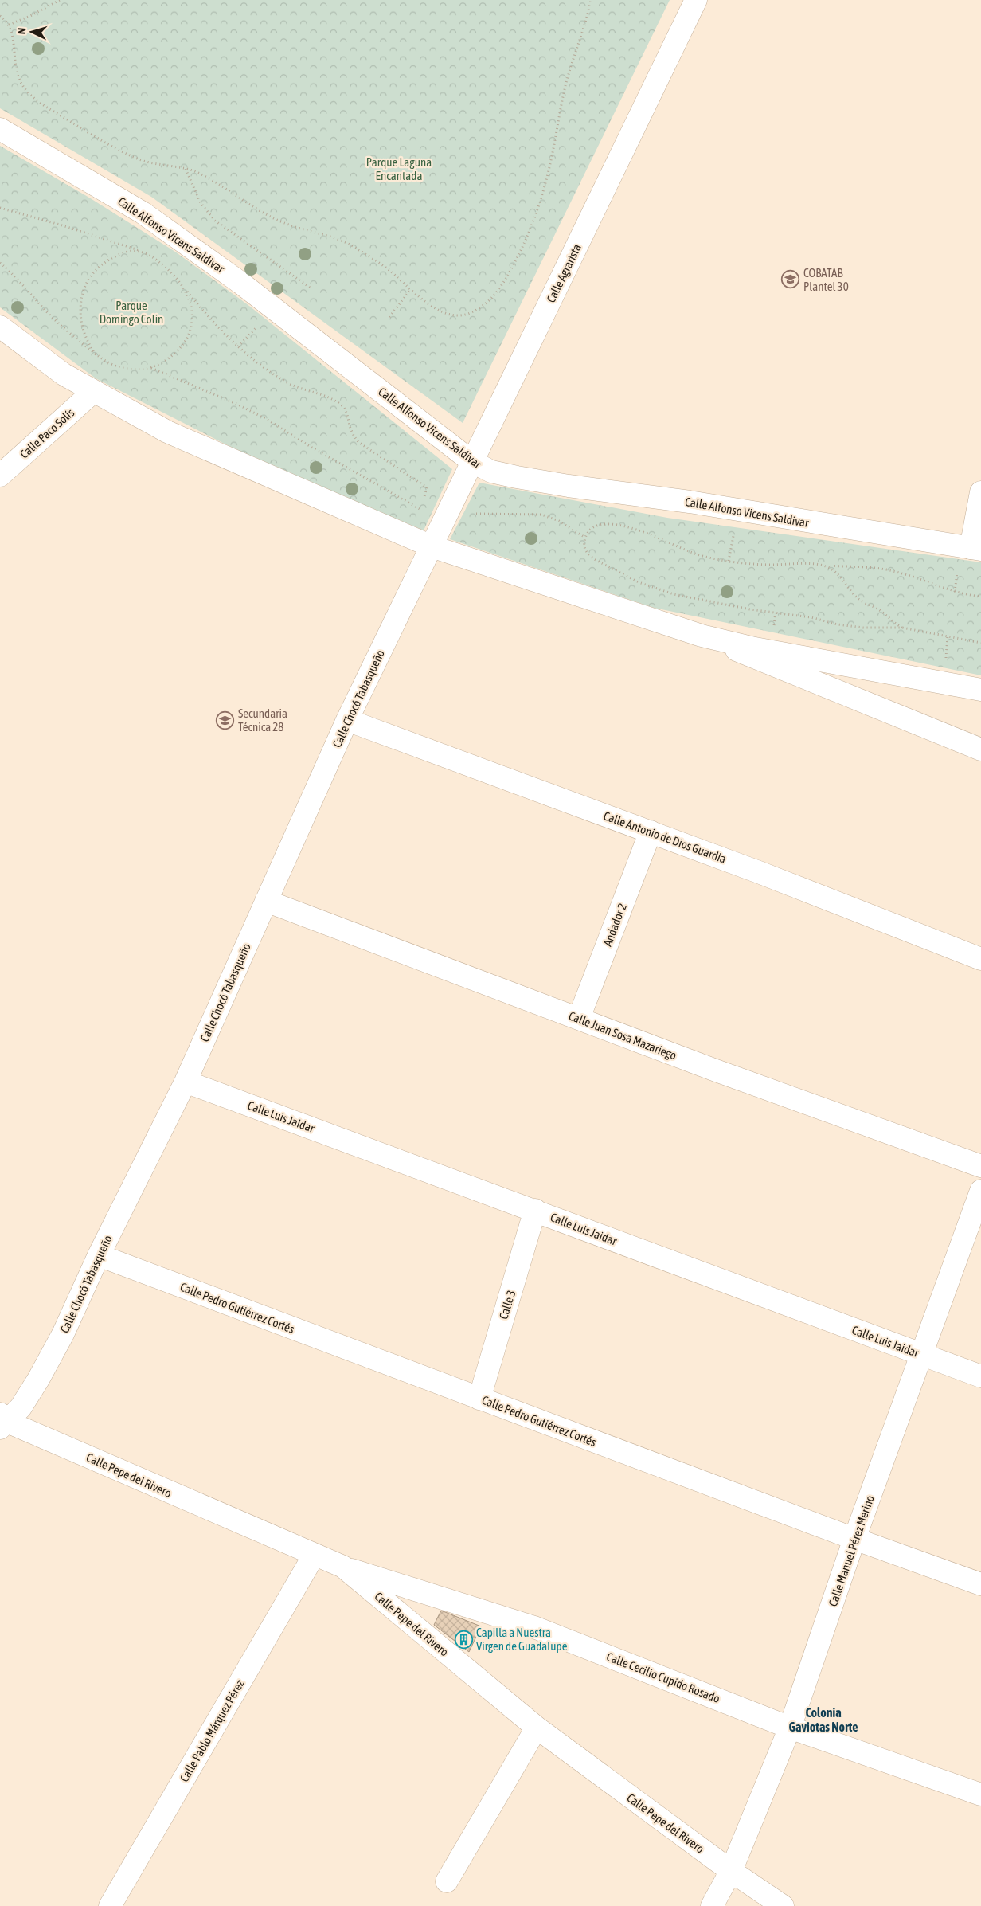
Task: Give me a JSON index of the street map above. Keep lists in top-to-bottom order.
{
  "streets": {
    "street": [
      "Calle Alfonso Vicens Saldivar",
      "Calle Agrarista",
      "Calle Paco Solís",
      "Calle Chocó Tabasqueño",
      "Calle Antonio de Dios Guardia",
      "Andador 2",
      "Calle Juan Sosa Mazariego",
      "Calle Luis Jaidar",
      "Calle 3",
      "Calle Pedro Gutiérrez Cortés",
      "Calle Pepe del Rivero",
      "Calle Manuel Pérez Merino",
      "Calle Cecilio Cupido Rosado",
      "Calle Pablo Márquez Pérez"
    ]
  },
  "crossings": [
    ["Calle Alfonso Vicens Saldivar", "Calle Agrarista"],
    ["Calle Agrarista", "Calle Chocó Tabasqueño"],
    ["Calle Chocó Tabasqueño", "Calle Antonio de Dios Guardia"],
    ["Calle Chocó Tabasqueño", "Calle Juan Sosa Mazariego"],
    ["Calle Chocó Tabasqueño", "Calle Luis Jaidar"],
    ["Calle Chocó Tabasqueño", "Calle Pedro Gutiérrez Cortés"],
    ["Calle Chocó Tabasqueño", "Calle Pepe del Rivero"],
    ["Calle Antonio de Dios Guardia", "Andador 2"],
    ["Andador 2", "Calle Juan Sosa Mazariego"],
    ["Calle Luis Jaidar", "Calle 3"],
    ["Calle Luis Jaidar", "Calle Manuel Pérez Merino"],
    ["Calle 3", "Calle Pedro Gutiérrez Cortés"],
    ["Calle Pedro Gutiérrez Cortés", "Calle Manuel Pérez Merino"],
    ["Calle Pepe del Rivero", "Calle Manuel Pérez Merino"],
    ["Calle Pepe del Rivero", "Calle Cecilio Cupido Rosado"],
    ["Calle Pepe del Rivero", "Calle Pablo Márquez Pérez"],
    ["Calle Manuel Pérez Merino", "Calle Cecilio Cupido Rosado"]
  ],
  "districts": ["Colonia Gaviotas Norte"],
  "parks": ["Parque Laguna Encantada", "Parque Domingo Colin"],
  "places": {
    "school or university": ["COBATAB Plantel 30", "Secundaria Técnica 28"],
    "building": ["Capilla a Nuestra Virgen de Guadalupe"]
  },
  "north": "left"
}
